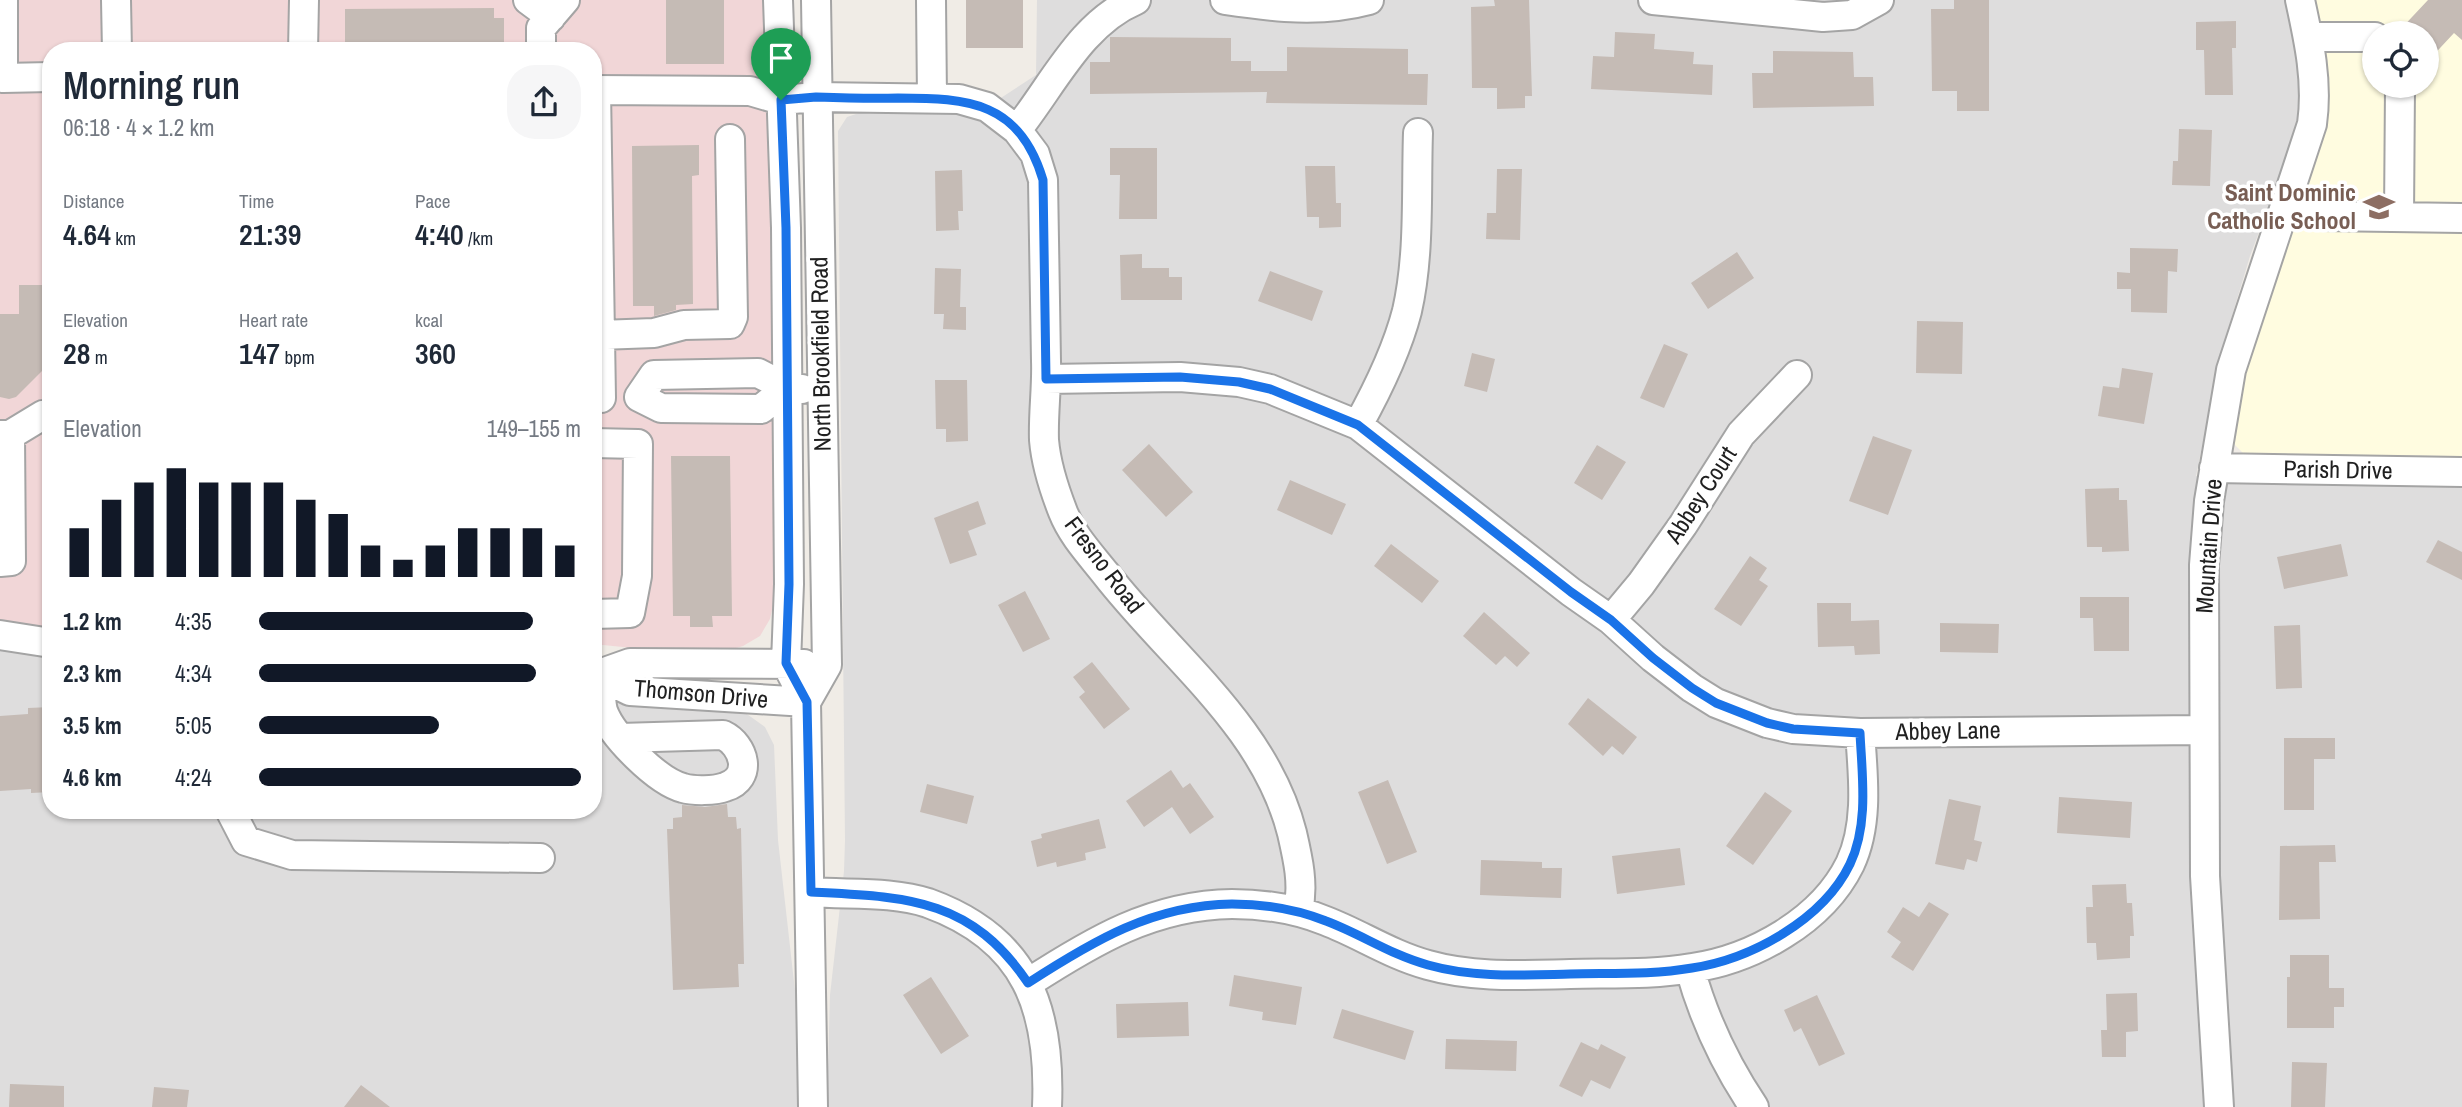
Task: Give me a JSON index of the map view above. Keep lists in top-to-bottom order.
{
  "streets": {
    "street": [
      "North Brookfield Road",
      "Parish Drive",
      "Abbey Court",
      "Mountain Drive",
      "Fresno Road",
      "Thomson Drive",
      "Abbey Lane"
    ]
  },
  "crossings": [
    ["North Brookfield Road", "Fresno Road"],
    ["North Brookfield Road", "Thomson Drive"],
    ["Parish Drive", "Mountain Drive"],
    ["Abbey Court", "Abbey Lane"],
    ["Mountain Drive", "Abbey Lane"],
    ["Fresno Road", "Abbey Lane"]
  ],
  "places": {
    "school or university": ["Saint Dominic Catholic School"]
  },
  "page": {
    "heading": ["Morning run", "06:18 · 4 × 1.2 km"],
    "stats": [
      ["Distance", "4.64 km"],
      ["Time", "21:39"],
      ["Pace", "4:40 /km"],
      ["Elevation", "28 m"],
      ["Heart rate", "147 bpm"],
      ["kcal", "360"]
    ],
    "chart": ["Elevation", "149–155 m"],
    "list": [
      {
        "name": "1.2 km",
        "note": "4:35"
      },
      {
        "name": "2.3 km",
        "note": "4:34"
      },
      {
        "name": "3.5 km",
        "note": "5:05"
      },
      {
        "name": "4.6 km",
        "note": "4:24"
      }
    ]
  }
}
